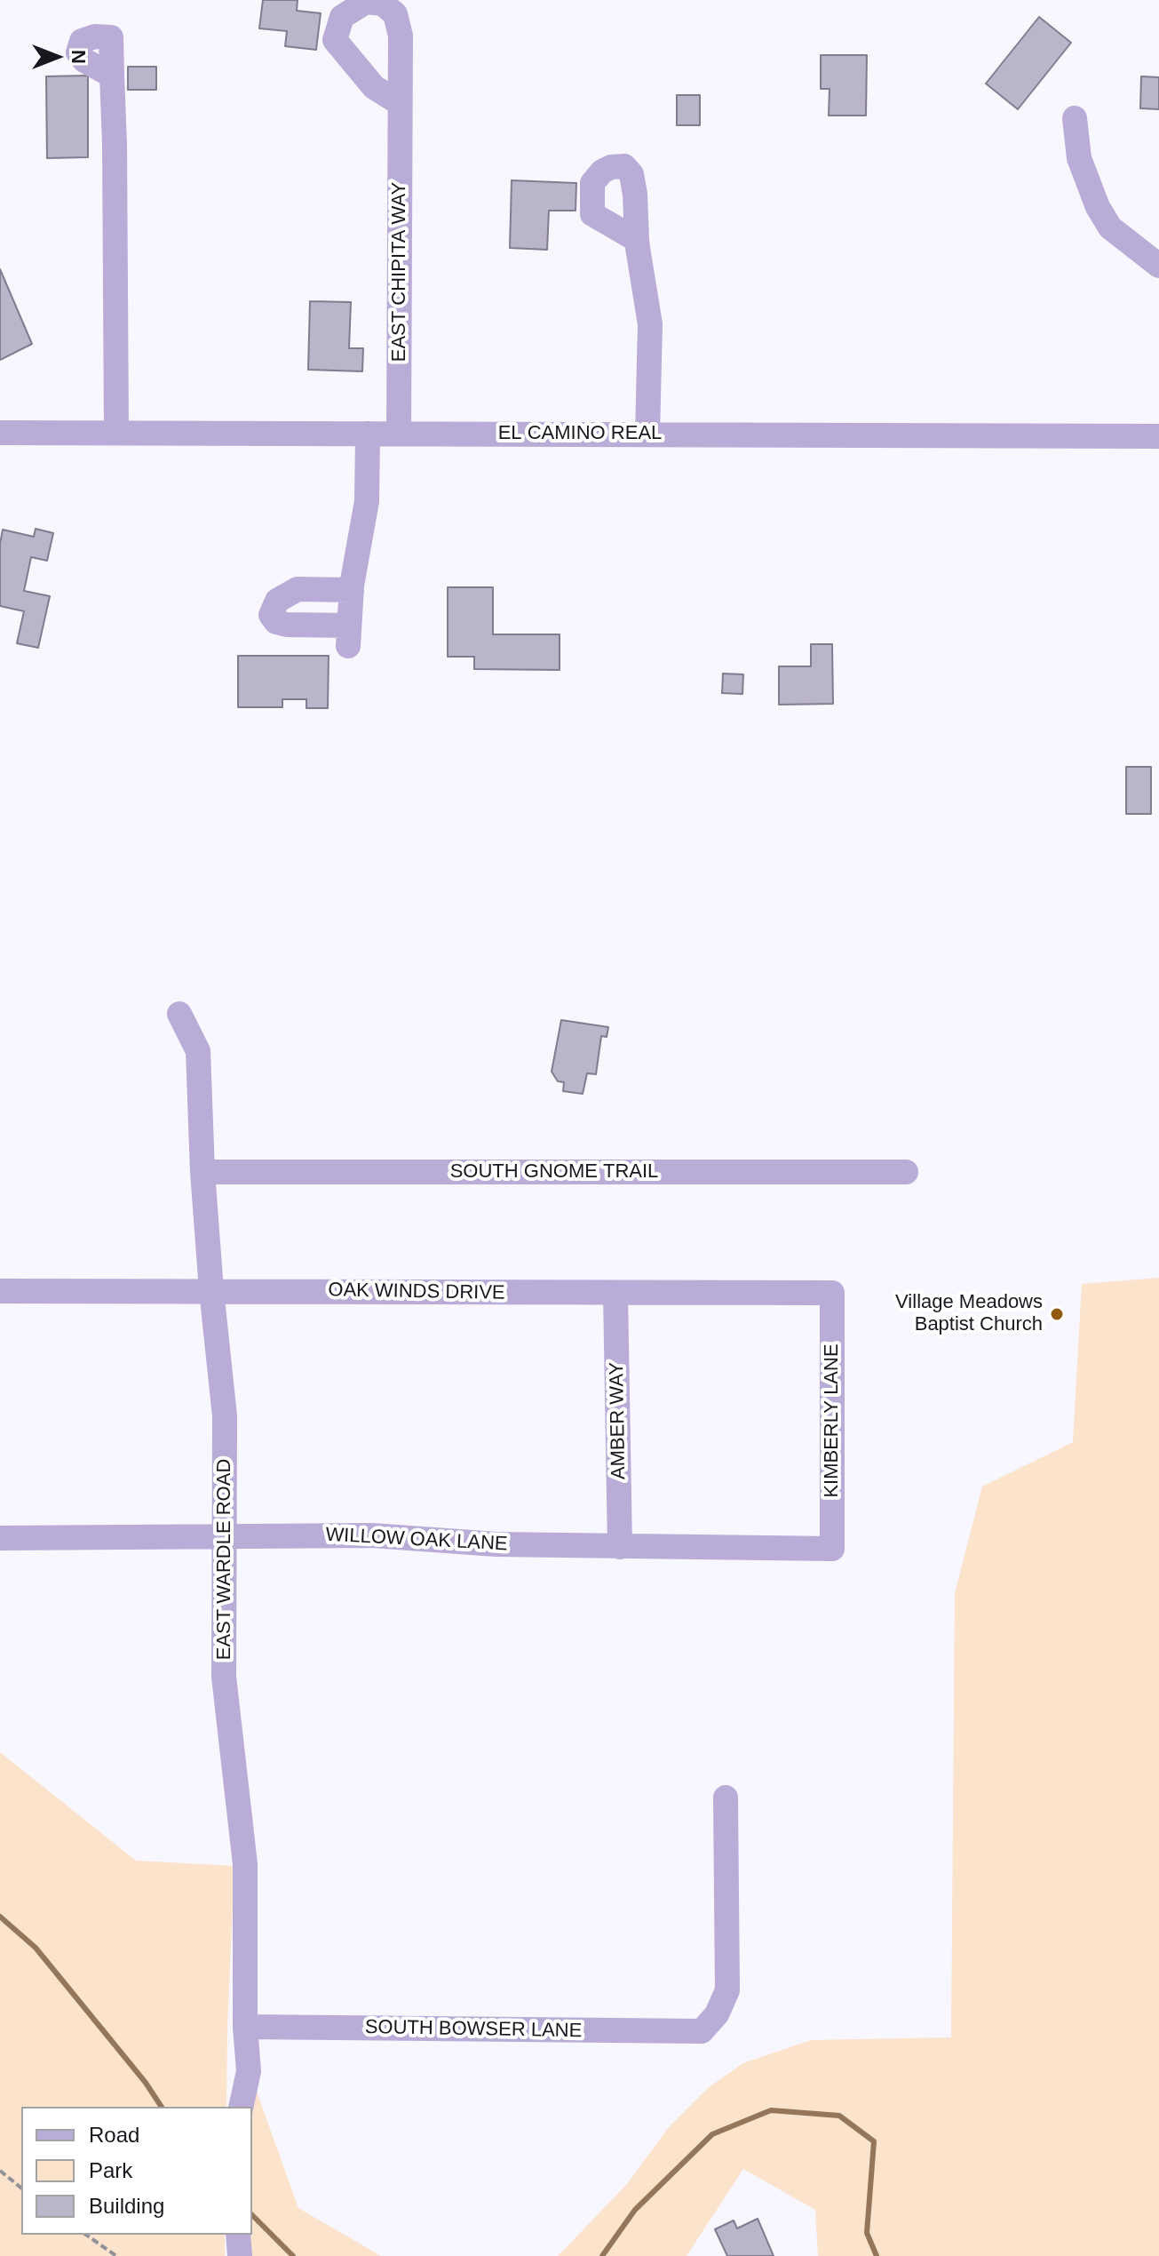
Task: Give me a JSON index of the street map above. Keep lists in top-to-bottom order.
{
  "streets": {
    "street": [
      "EAST CHIPITA WAY",
      "EL CAMINO REAL",
      "SOUTH GNOME TRAIL",
      "OAK WINDS DRIVE",
      "AMBER WAY",
      "KIMBERLY LANE",
      "WILLOW OAK LANE",
      "EAST WARDLE ROAD",
      "SOUTH BOWSER LANE"
    ]
  },
  "crossings": [
    ["EAST CHIPITA WAY", "EL CAMINO REAL"],
    ["SOUTH GNOME TRAIL", "EAST WARDLE ROAD"],
    ["OAK WINDS DRIVE", "AMBER WAY"],
    ["OAK WINDS DRIVE", "KIMBERLY LANE"],
    ["OAK WINDS DRIVE", "EAST WARDLE ROAD"],
    ["AMBER WAY", "WILLOW OAK LANE"],
    ["KIMBERLY LANE", "WILLOW OAK LANE"],
    ["WILLOW OAK LANE", "EAST WARDLE ROAD"],
    ["EAST WARDLE ROAD", "SOUTH BOWSER LANE"]
  ],
  "places": ["Village Meadows Baptist Church"],
  "legend": ["Road", "Park", "Building"],
  "north": "right"
}
